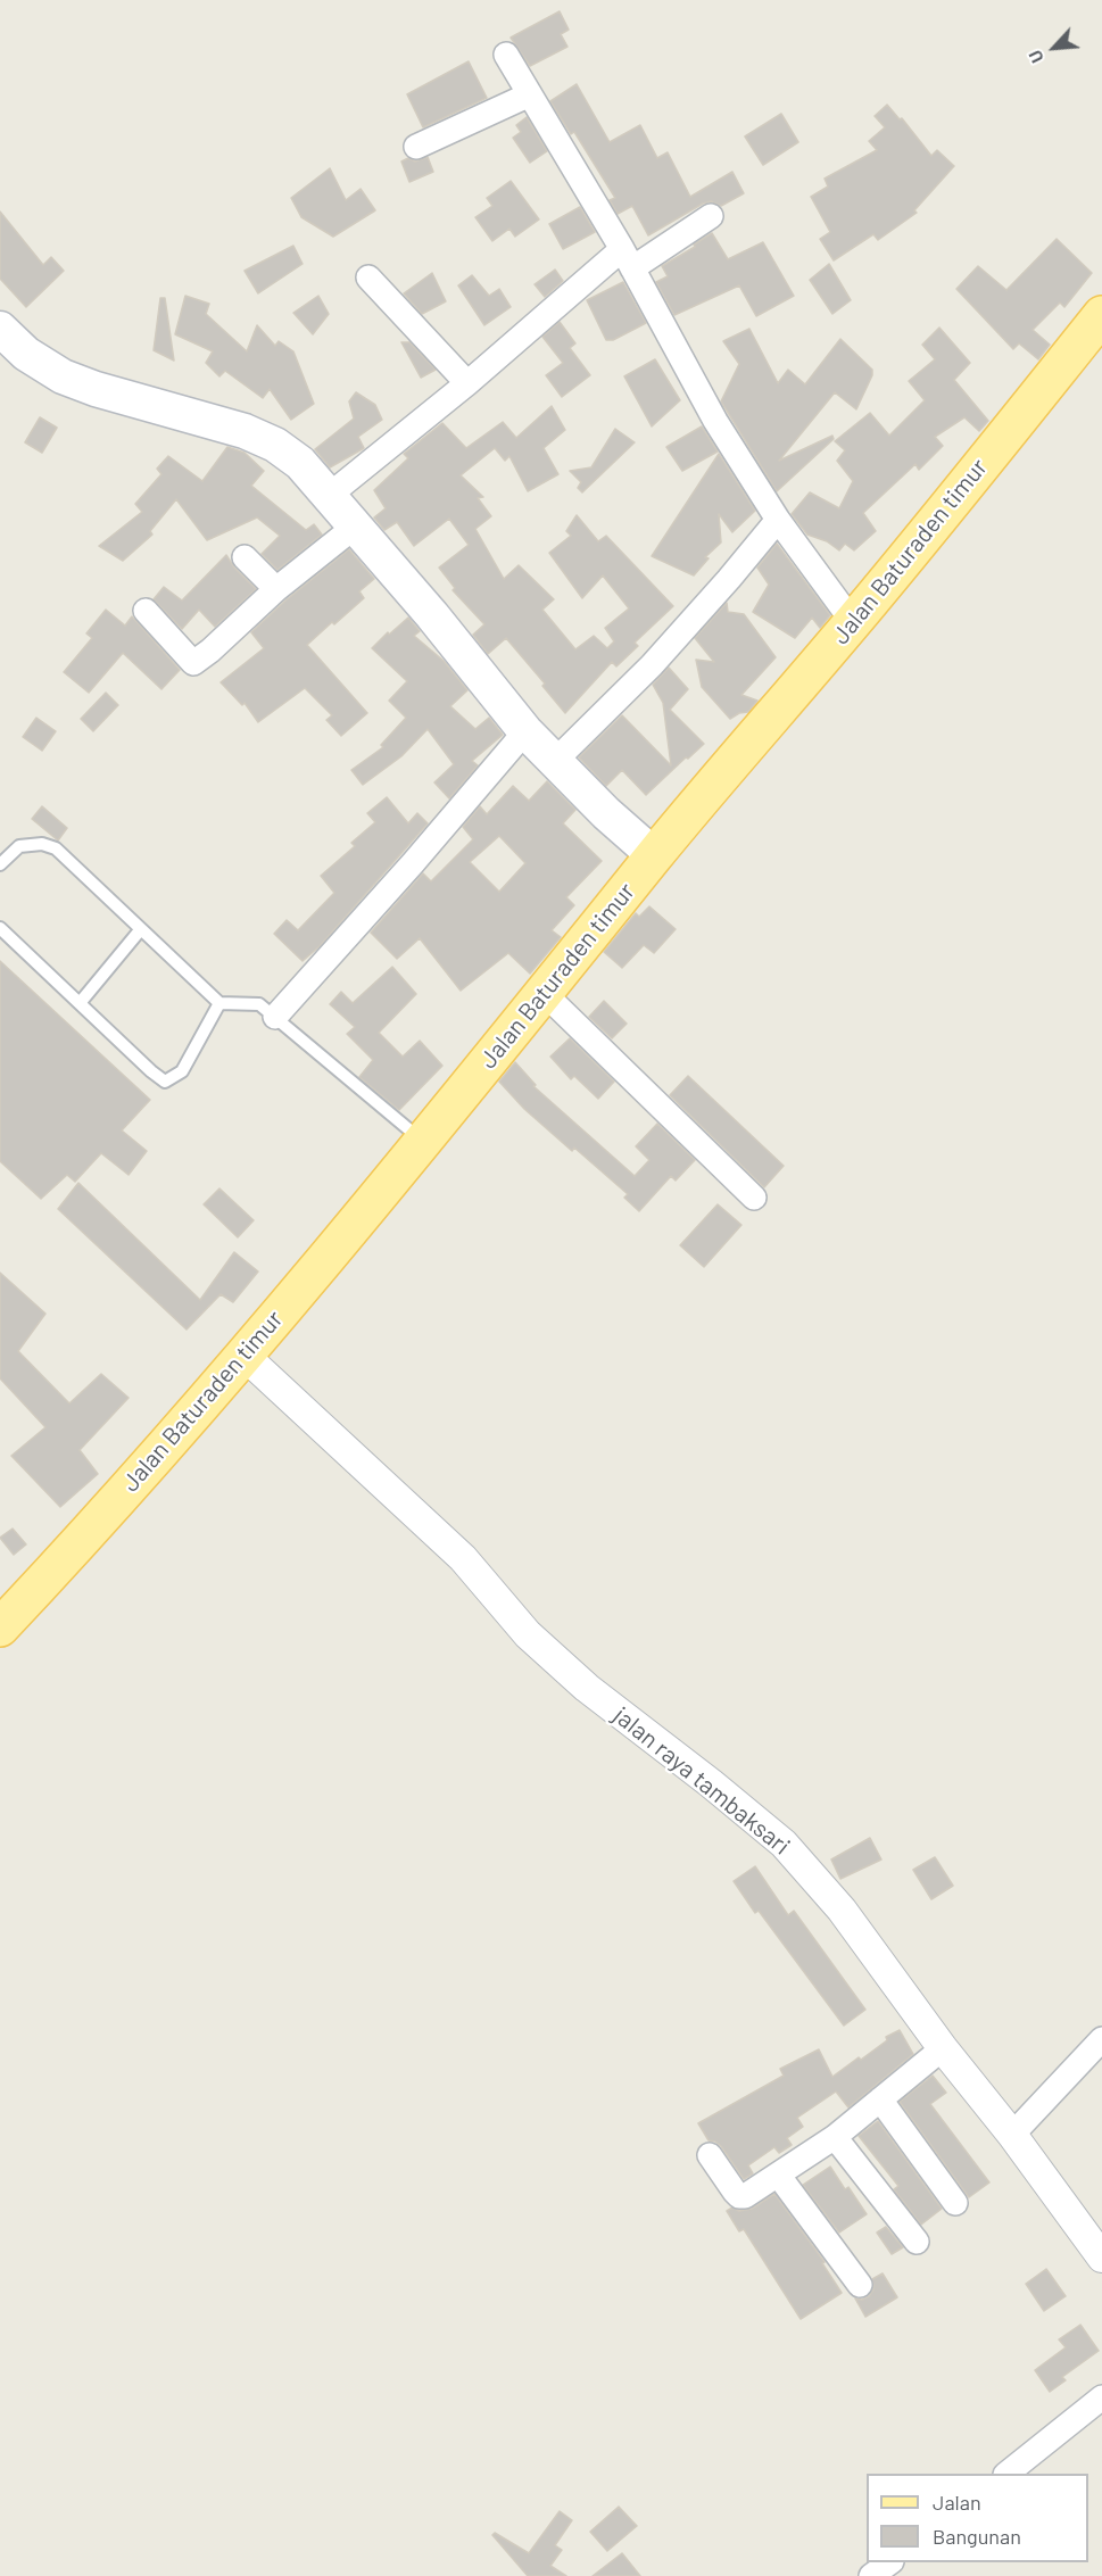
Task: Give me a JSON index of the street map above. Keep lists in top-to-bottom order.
{
  "streets": {
    "main road": ["Jalan Baturaden timur"],
    "street": ["jalan raya tambaksari"]
  },
  "crossings": [
    ["Jalan Baturaden timur", "jalan raya tambaksari"]
  ],
  "legend": ["Jalan", "Bangunan"],
  "north": "bottom left"
}
